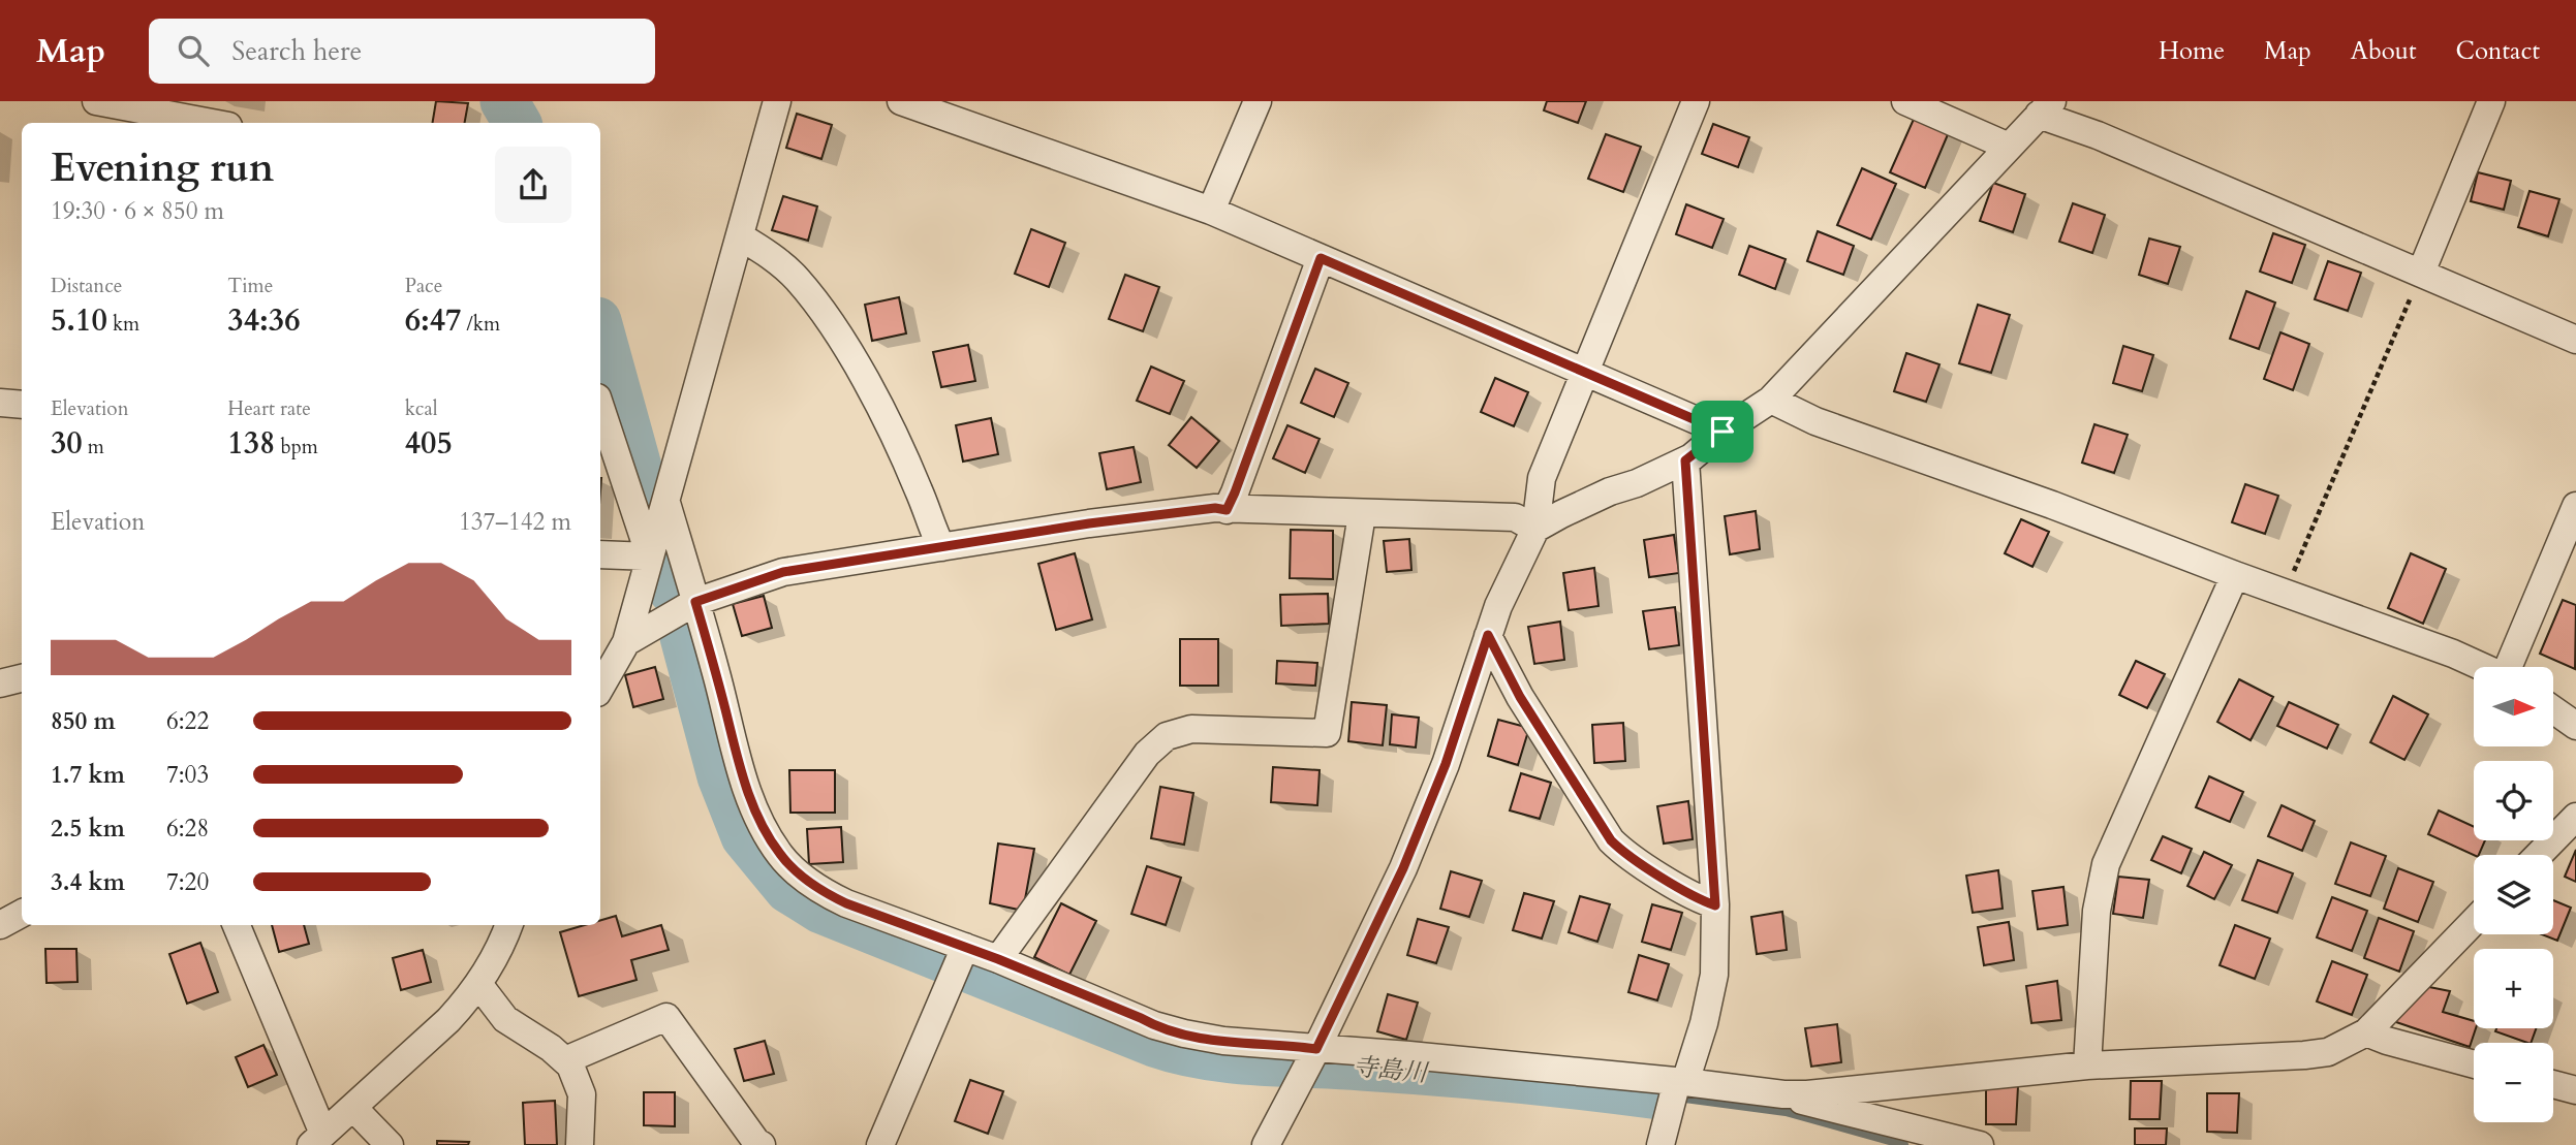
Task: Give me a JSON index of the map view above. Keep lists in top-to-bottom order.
{
  "water": ["寺島川"],
  "north": "right",
  "page": {
    "header": "Map",
    "search": "Search here",
    "nav": [
      "Home",
      "Map",
      "About",
      "Contact"
    ],
    "heading": ["Evening run", "19:30 · 6 × 850 m"],
    "stats": [
      ["Distance", "5.10 km"],
      ["Time", "34:36"],
      ["Pace", "6:47 /km"],
      ["Elevation", "30 m"],
      ["Heart rate", "138 bpm"],
      ["kcal", "405"]
    ],
    "chart": ["Elevation", "137–142 m"],
    "map_buttons": ["+", "−"],
    "list": [
      {
        "name": "850 m",
        "note": "6:22"
      },
      {
        "name": "1.7 km",
        "note": "7:03"
      },
      {
        "name": "2.5 km",
        "note": "6:28"
      },
      {
        "name": "3.4 km",
        "note": "7:20"
      }
    ]
  }
}
